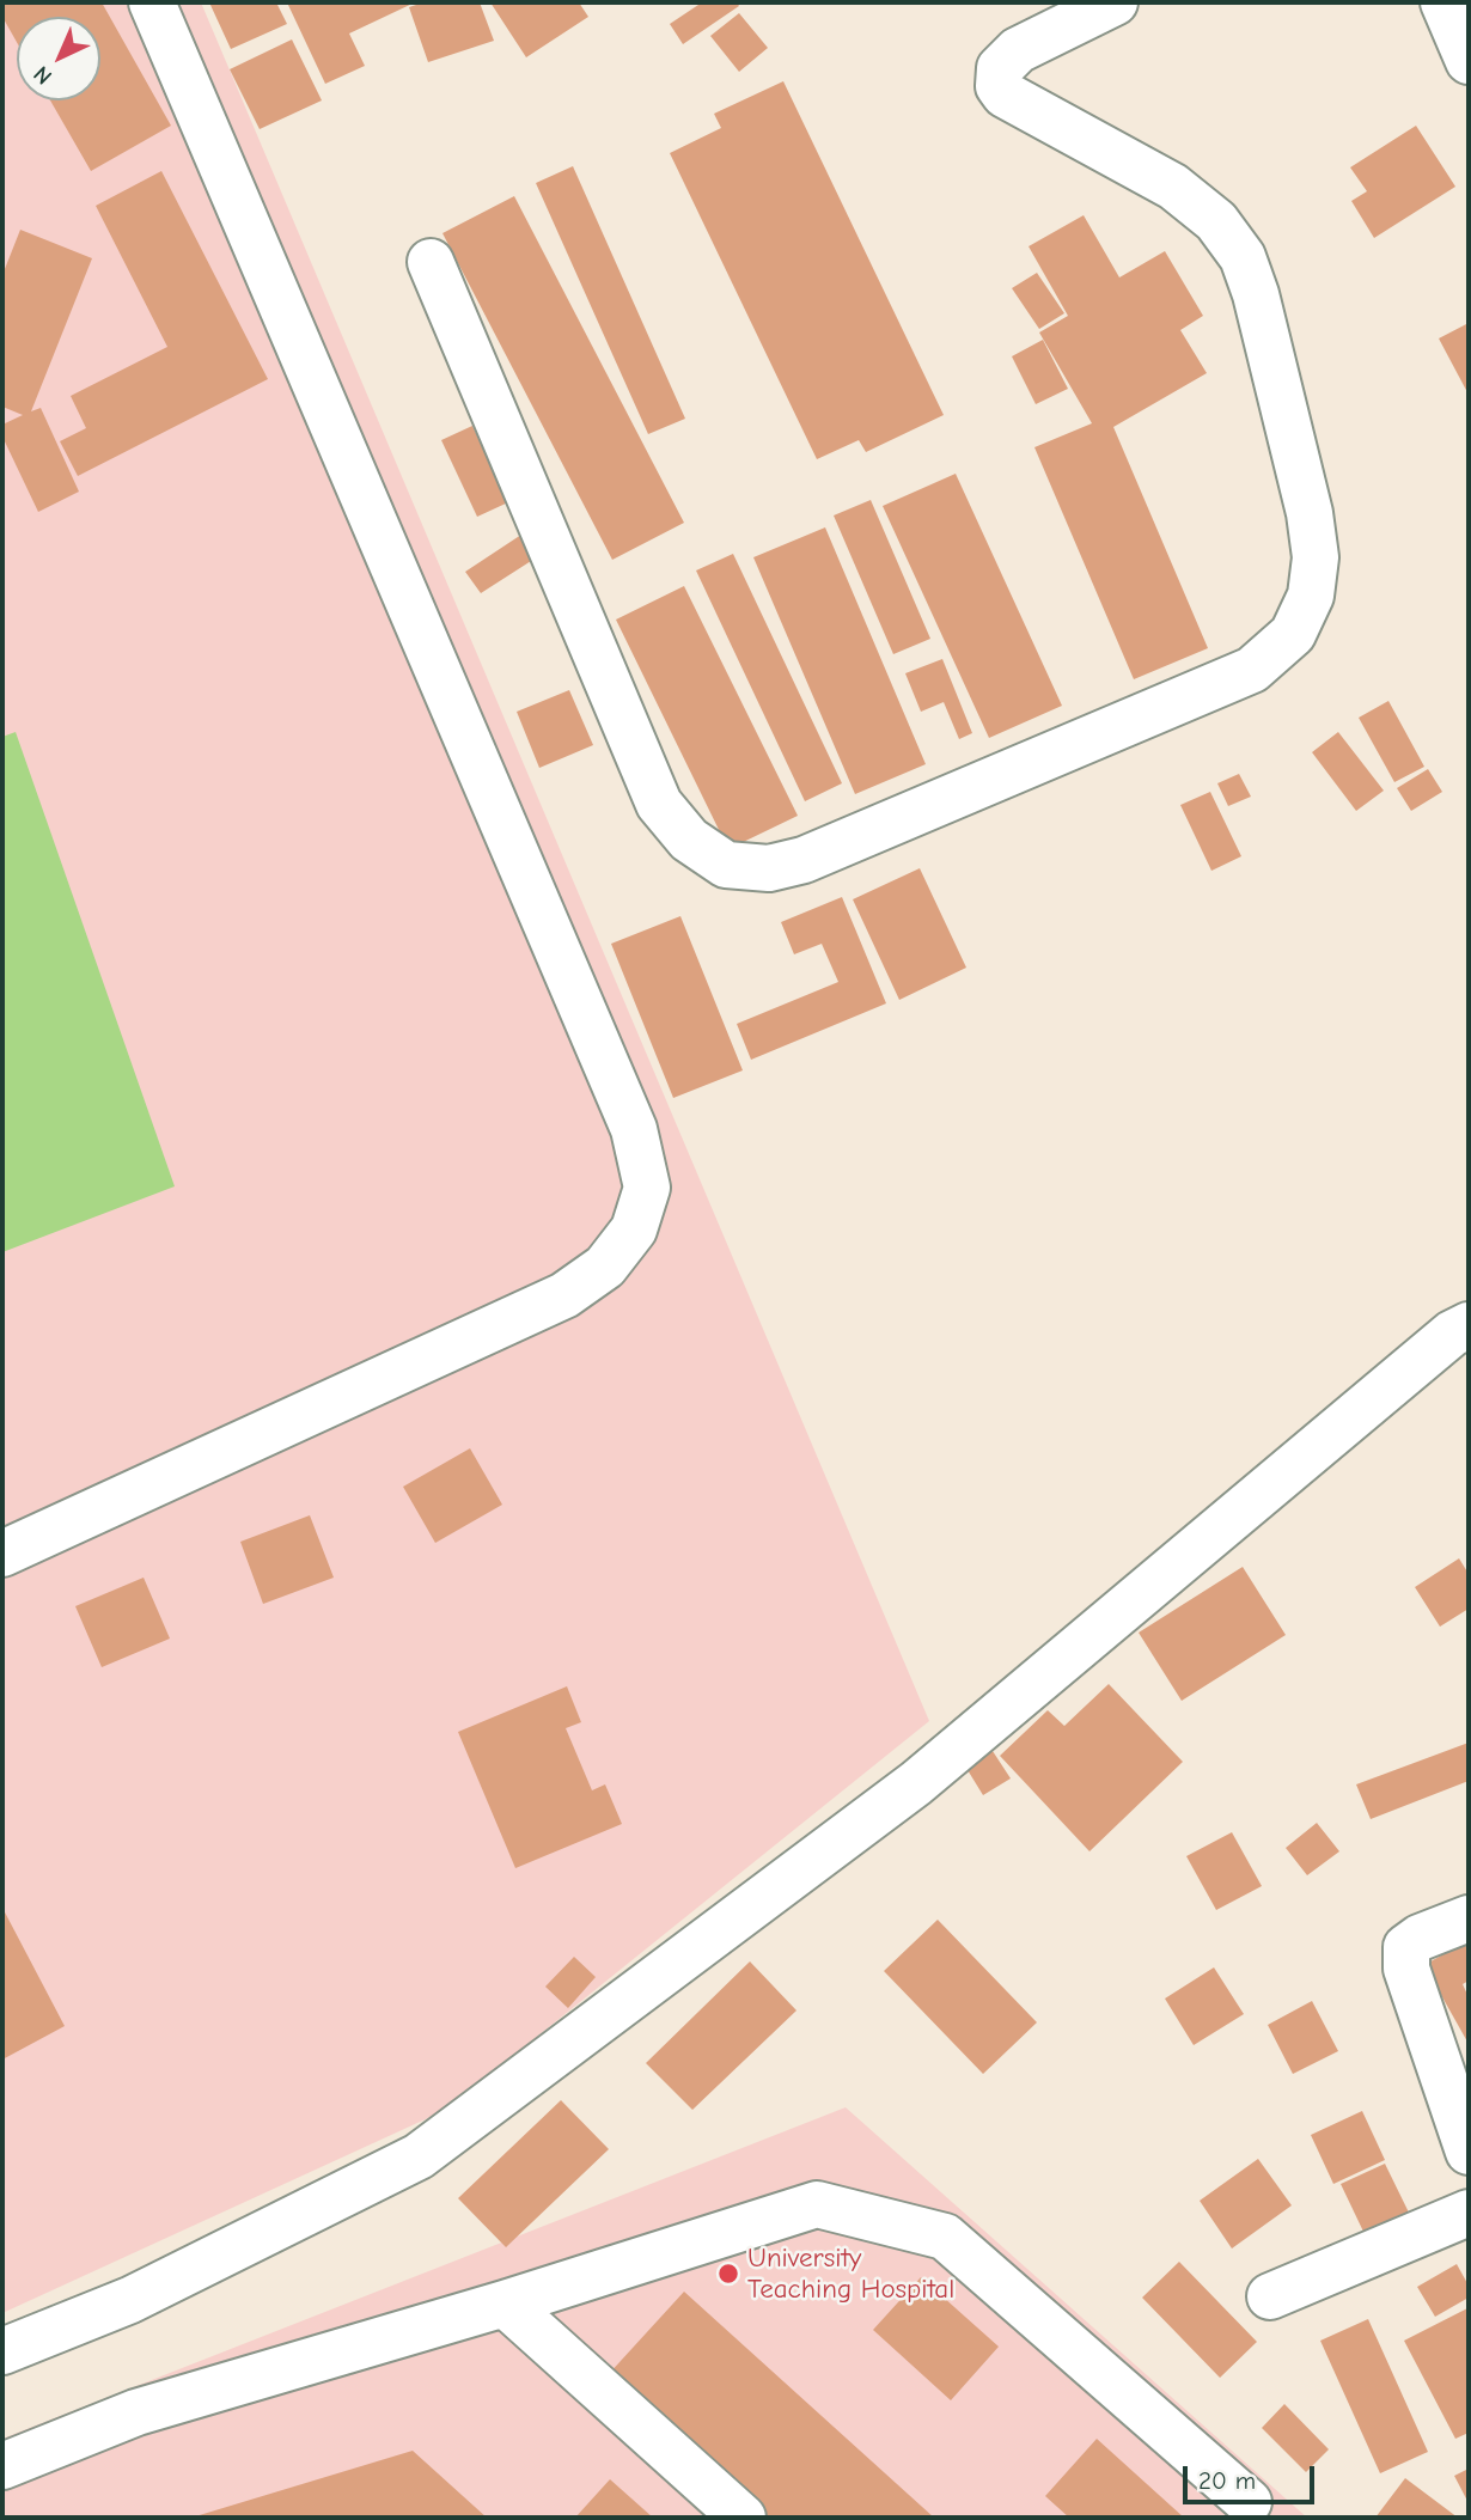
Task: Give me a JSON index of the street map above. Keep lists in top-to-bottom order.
{
  "places": ["University Teaching Hospital"],
  "scale_bar": "20 m",
  "north": "bottom left"
}
